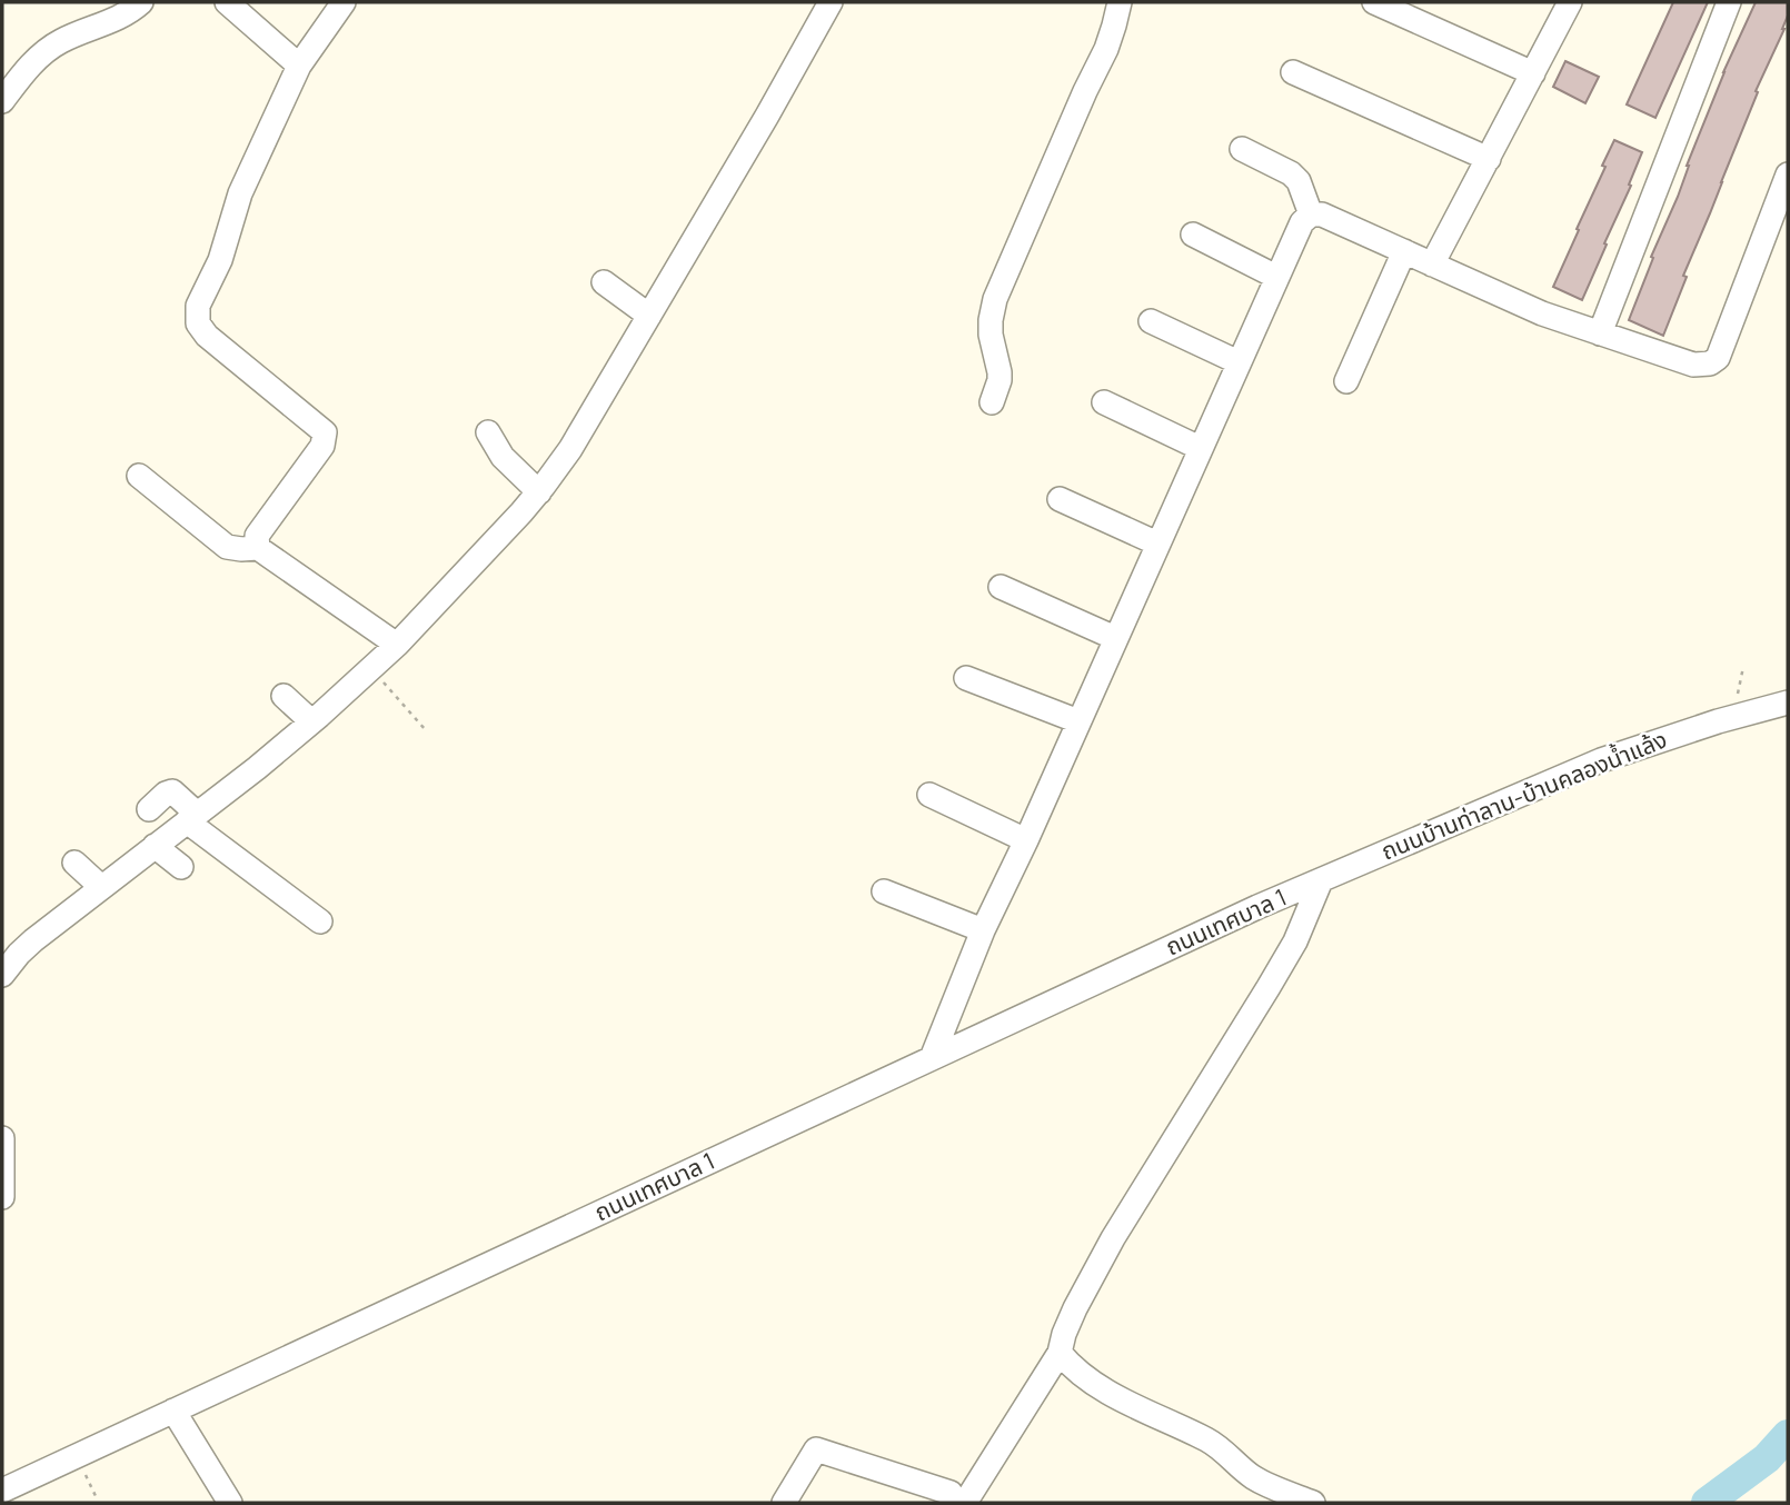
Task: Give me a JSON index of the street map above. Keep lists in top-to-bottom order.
{
  "streets": {
    "street": ["ถนนบ้านท่าลาน-บ้านคลองน้ำแล้ง", "ถนนเทศบาล 1"]
  },
  "crossings": [
    ["ถนนบ้านท่าลาน-บ้านคลองน้ำแล้ง", "ถนนเทศบาล 1"]
  ]
}
